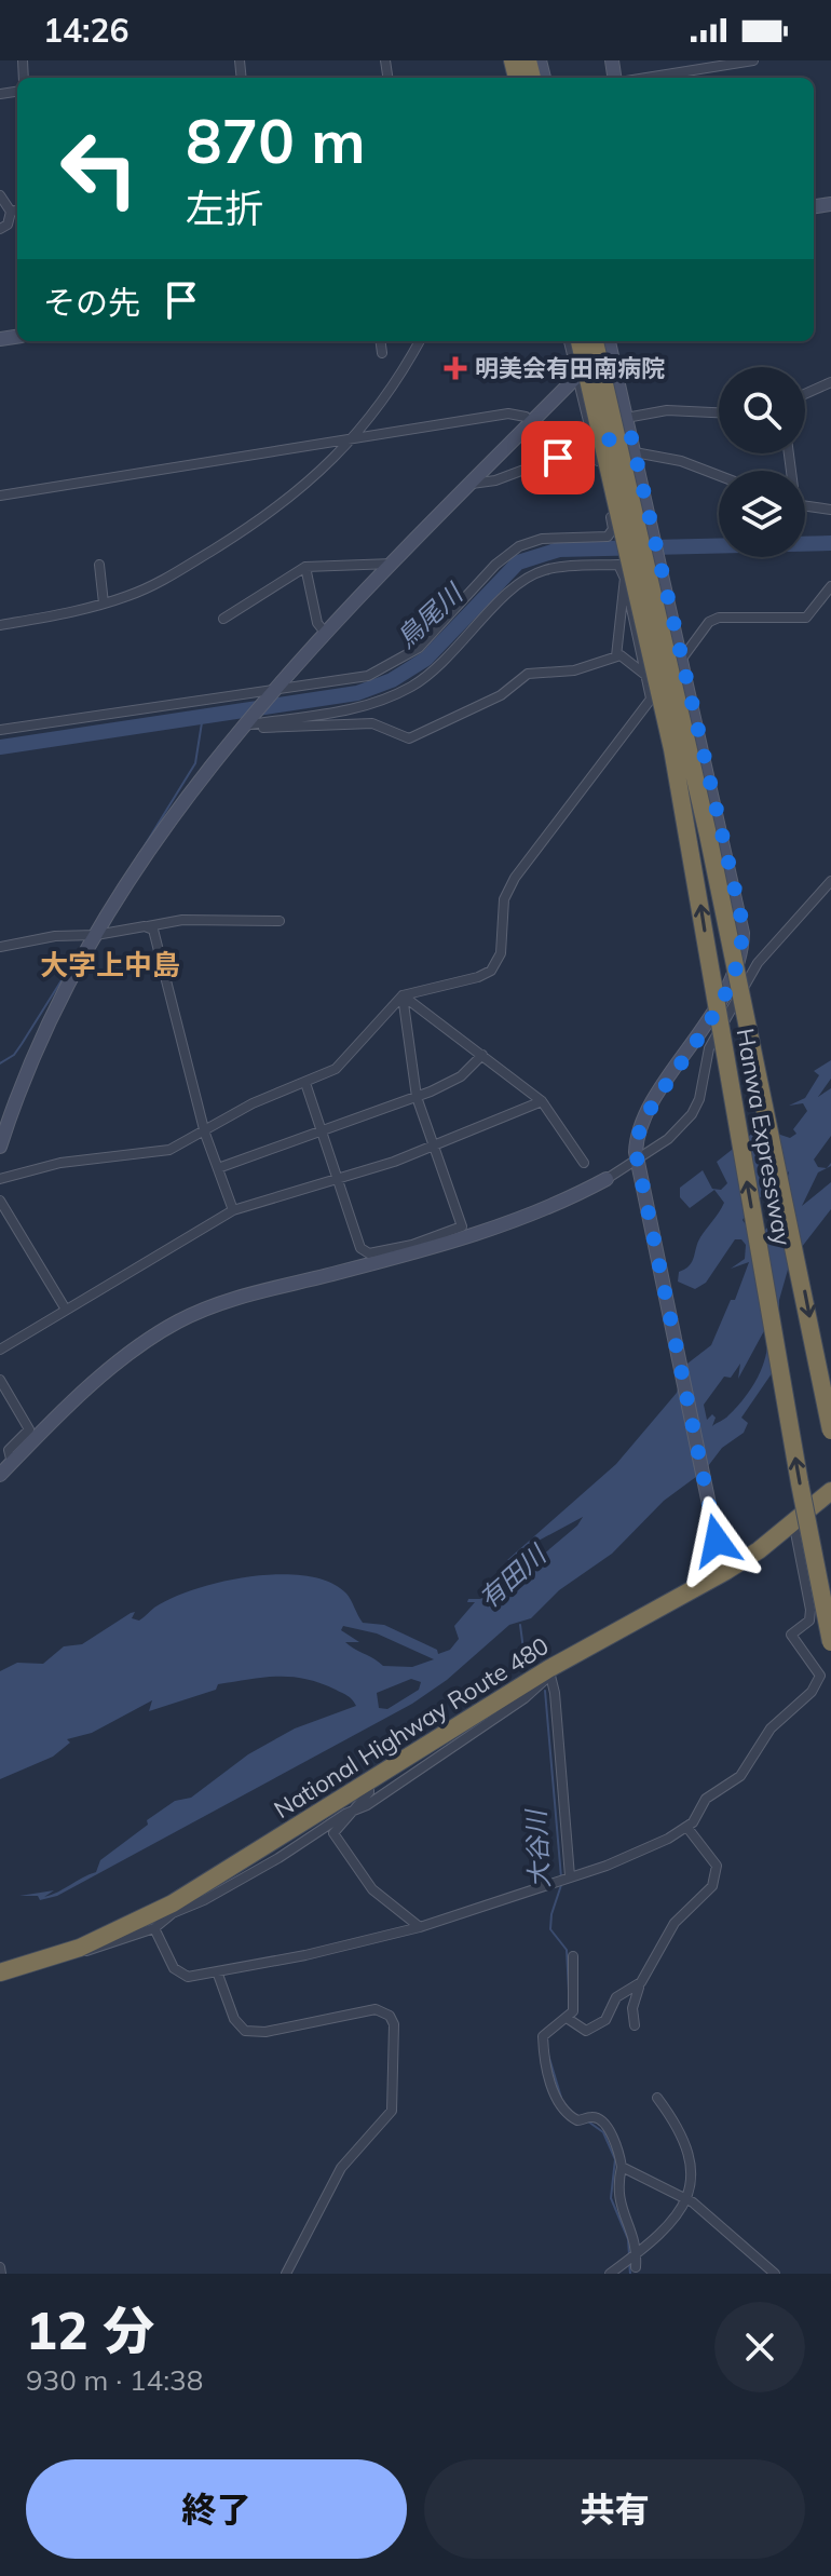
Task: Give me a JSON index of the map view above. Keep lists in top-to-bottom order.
{
  "streets": {
    "highway": ["Hanwa Expressway", "National Highway Route 480"]
  },
  "districts": ["大字上中島"],
  "water": ["鳥尾川", "有田川", "大谷川"],
  "places": {
    "health": ["明美会有田南病院"]
  },
  "page": {
    "status": "14:26",
    "turn": ["870 m", "左折"],
    "then": "その先",
    "heading": ["12 分", "930 m · 14:38"],
    "buttons": ["終了", "共有"]
  }
}
